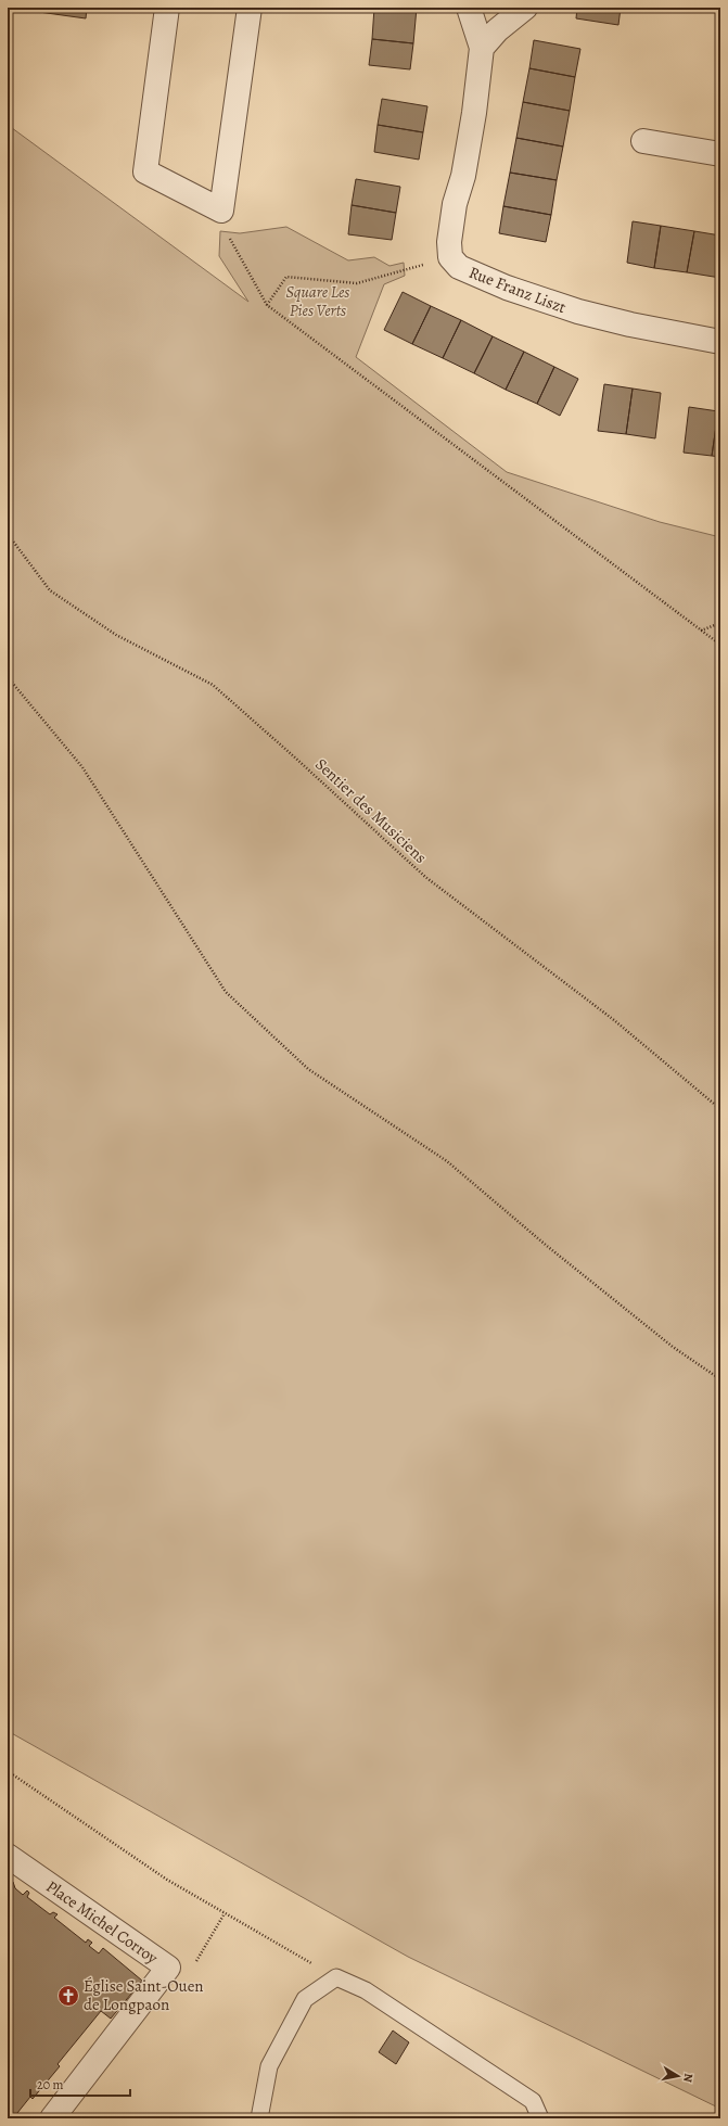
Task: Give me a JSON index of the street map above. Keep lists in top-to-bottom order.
{
  "streets": {
    "street": ["Rue Franz Liszt", "Place Michel Corroy"],
    "path": ["Sentier des Musiciens"]
  },
  "parks": ["Square Les Pies Verts"],
  "places": {
    "church": ["Église Saint-Ouen de Longpaon"]
  },
  "scale_bar": "20 m",
  "north": "right"
}
